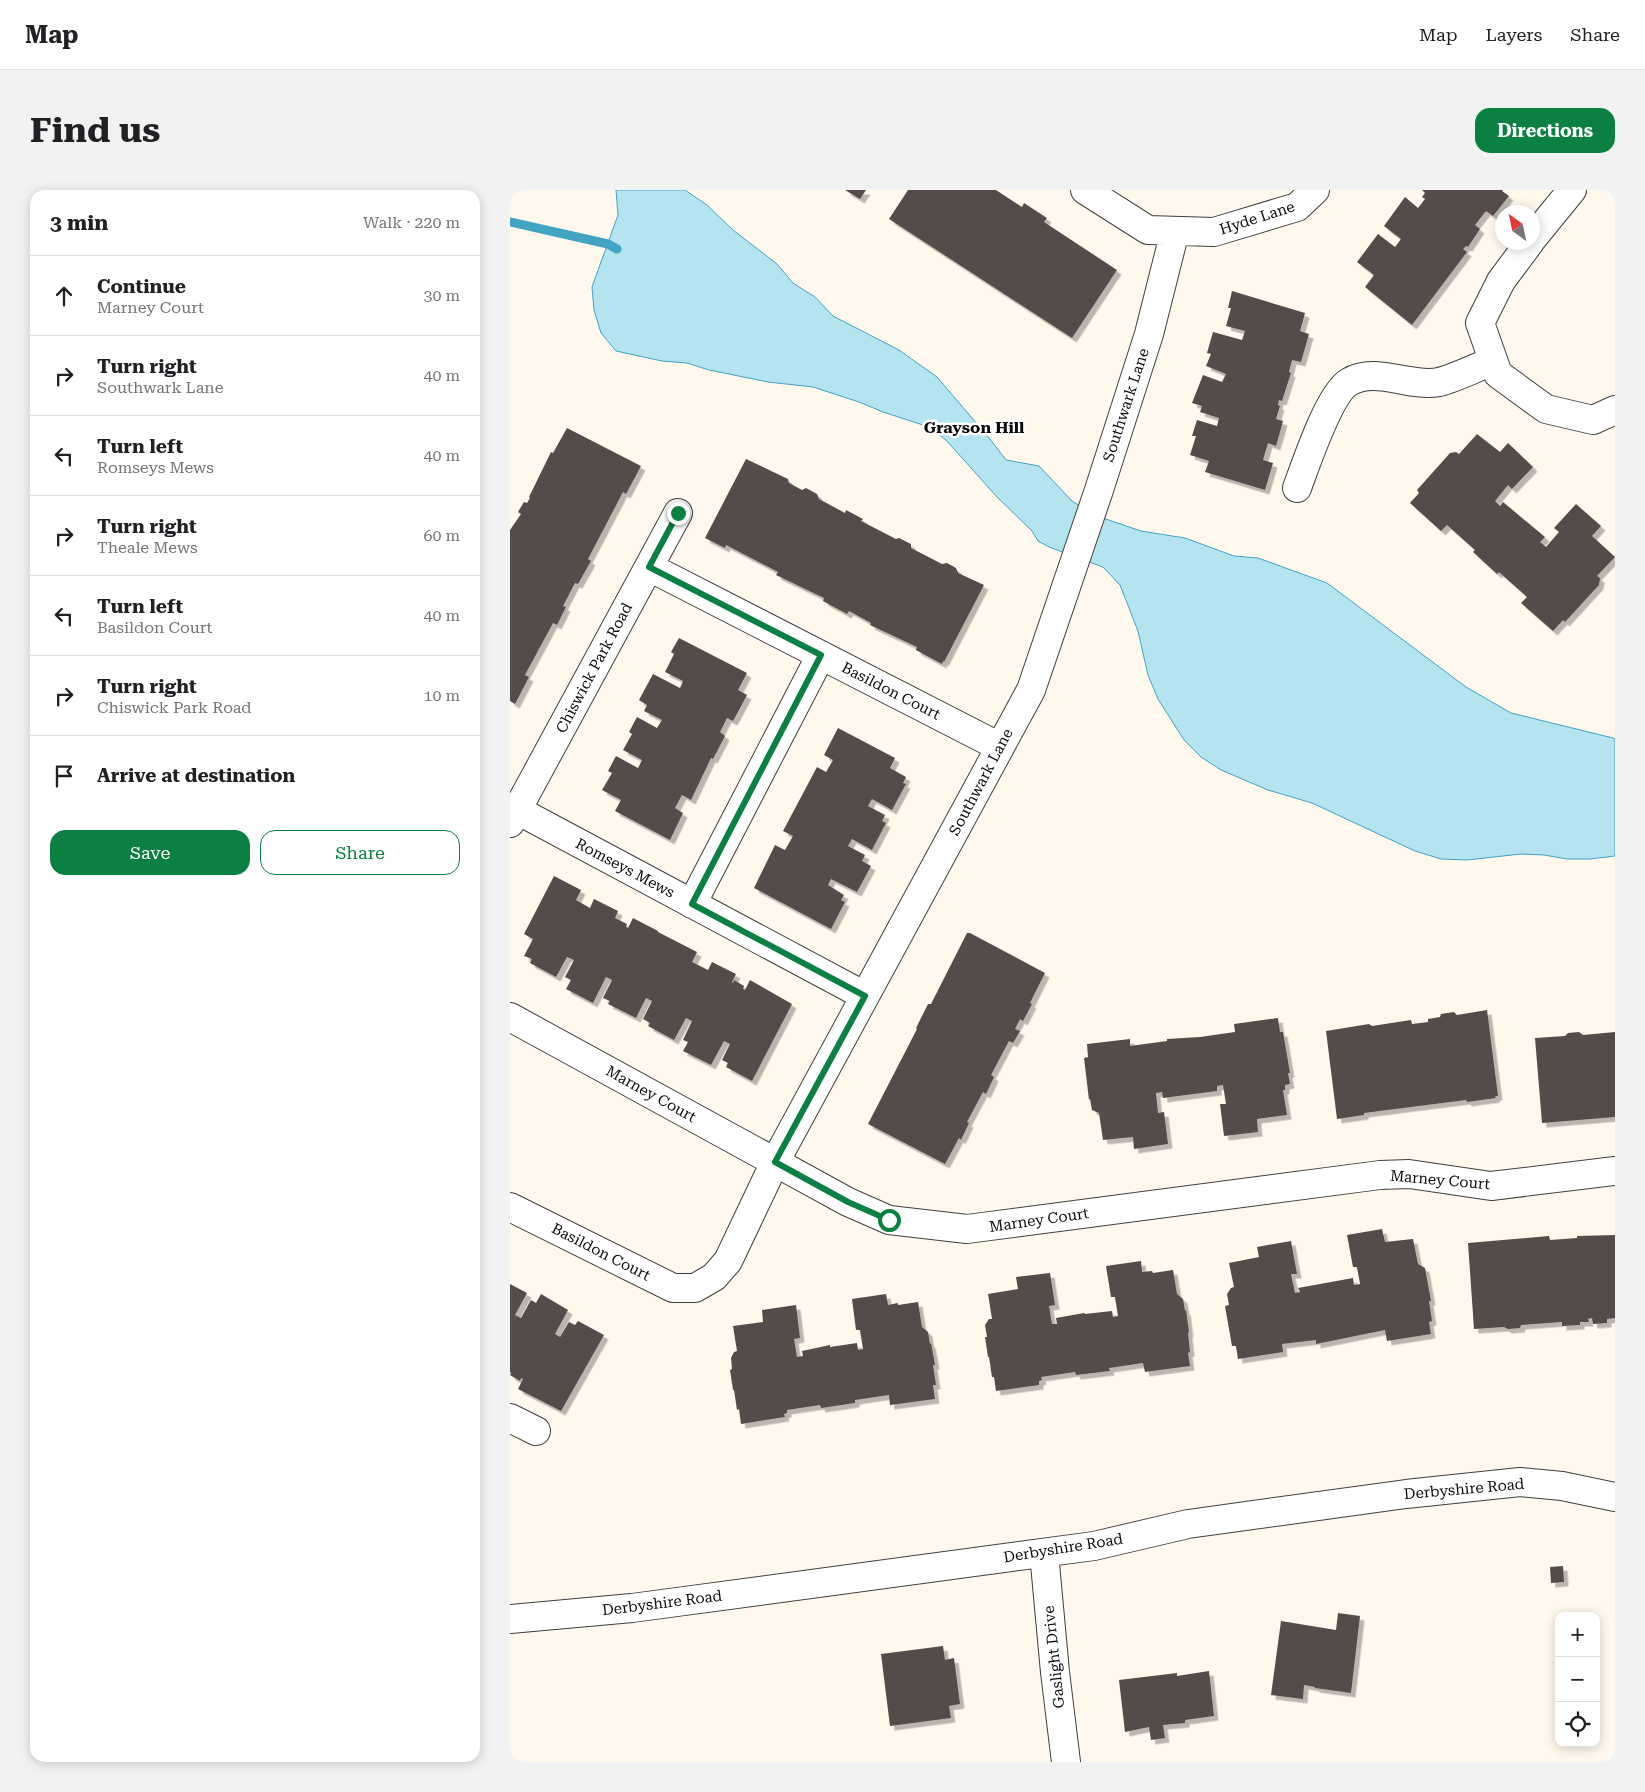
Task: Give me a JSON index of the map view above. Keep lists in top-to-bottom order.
{
  "streets": {
    "street": [
      "Hyde Lane",
      "Southwark Lane",
      "Chiswick Park Road",
      "Basildon Court",
      "Romseys Mews",
      "Marney Court",
      "Derbyshire Road",
      "Gaslight Drive"
    ]
  },
  "crossings": [
    ["Hyde Lane", "Southwark Lane"],
    ["Southwark Lane", "Basildon Court"],
    ["Southwark Lane", "Romseys Mews"],
    ["Southwark Lane", "Marney Court"],
    ["Chiswick Park Road", "Basildon Court"],
    ["Chiswick Park Road", "Romseys Mews"],
    ["Derbyshire Road", "Gaslight Drive"]
  ],
  "districts": ["Grayson Hill"],
  "north": "top left",
  "page": {
    "header": "Map",
    "nav": ["Map", "Layers", "Share"],
    "buttons": [
      "Directions",
      ["Save", "Share"]
    ],
    "title": "Find us",
    "heading": ["3 min", "Walk · 220 m"],
    "list": [
      ["Continue", "Marney Court", "30 m"],
      ["Turn right", "Southwark Lane", "40 m"],
      ["Turn left", "Romseys Mews", "40 m"],
      ["Turn right", "Theale Mews", "60 m"],
      ["Turn left", "Basildon Court", "40 m"],
      ["Turn right", "Chiswick Park Road", "10 m"],
      "Arrive at destination"
    ],
    "map_buttons": ["+", "−"]
  }
}
